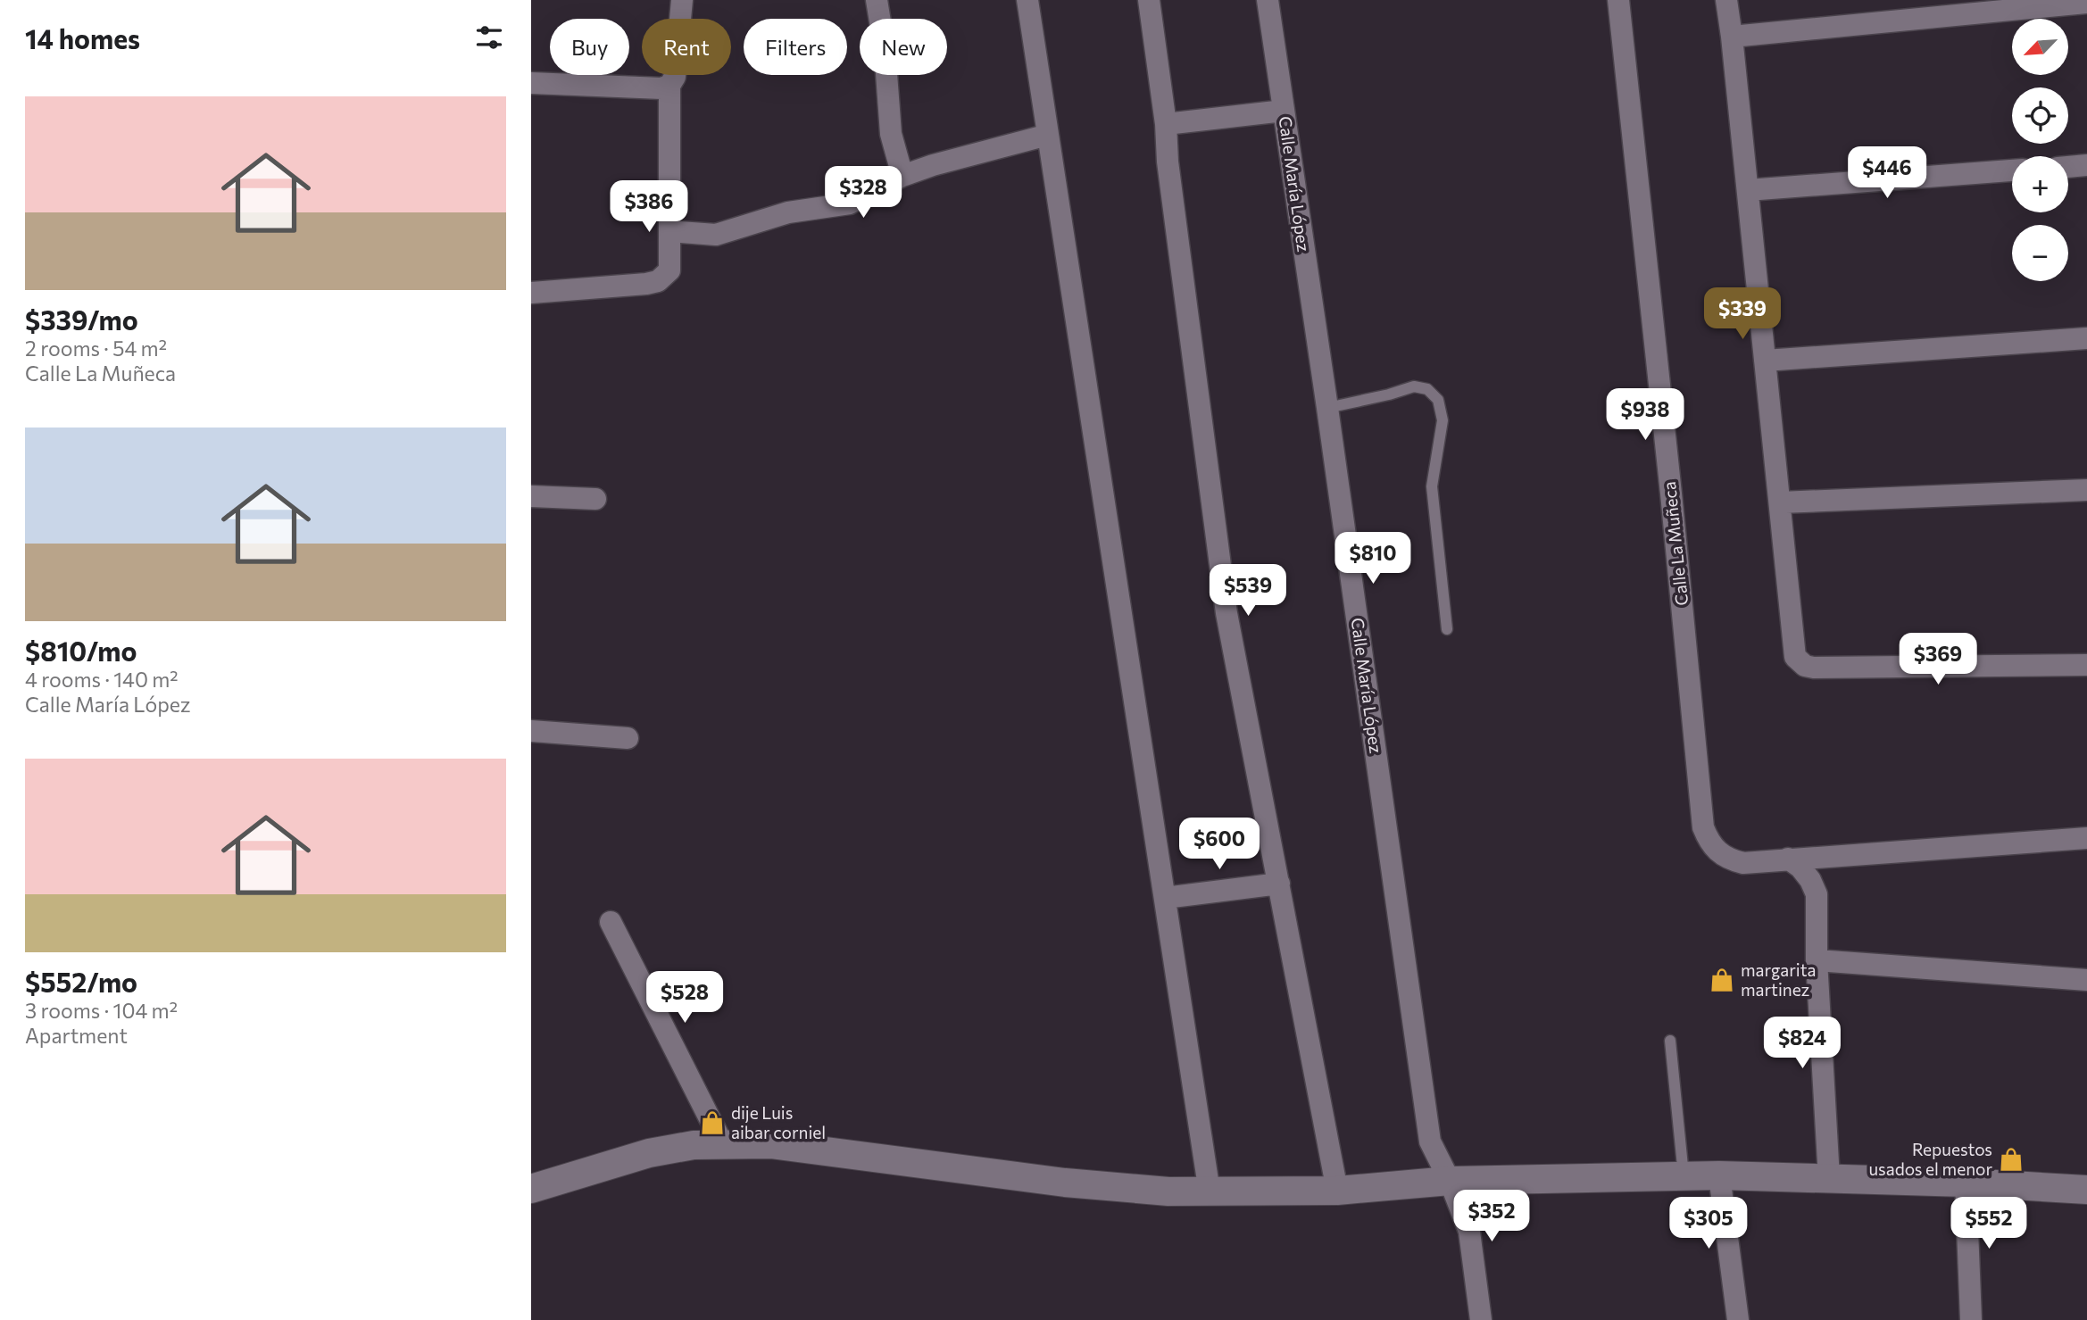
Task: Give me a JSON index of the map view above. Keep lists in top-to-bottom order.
{
  "streets": {
    "street": ["Calle María López", "Calle La Muñeca"]
  },
  "places": {
    "shop": ["margarita martinez", "dije Luis aibar corniel", "Repuestos usados el menor"]
  },
  "north": "bottom left",
  "page": {
    "heading": "14 homes",
    "map_buttons": ["+", "−"],
    "chip": [
      "Buy",
      "Rent",
      "Filters",
      "New"
    ],
    "list": [
      {
        "name": "$339/mo",
        "note": "2 rooms · 54 m² · Calle La Muñeca"
      },
      {
        "name": "$810/mo",
        "note": "4 rooms · 140 m² · Calle María López"
      },
      {
        "name": "$552/mo",
        "note": "3 rooms · 104 m² · Apartment"
      }
    ],
    "price": [
      "$446",
      "$328",
      "$386",
      "$339",
      "$938",
      "$810",
      "$539",
      "$369",
      "$600",
      "$528",
      "$824",
      "$352",
      "$305",
      "$552"
    ]
  }
}
